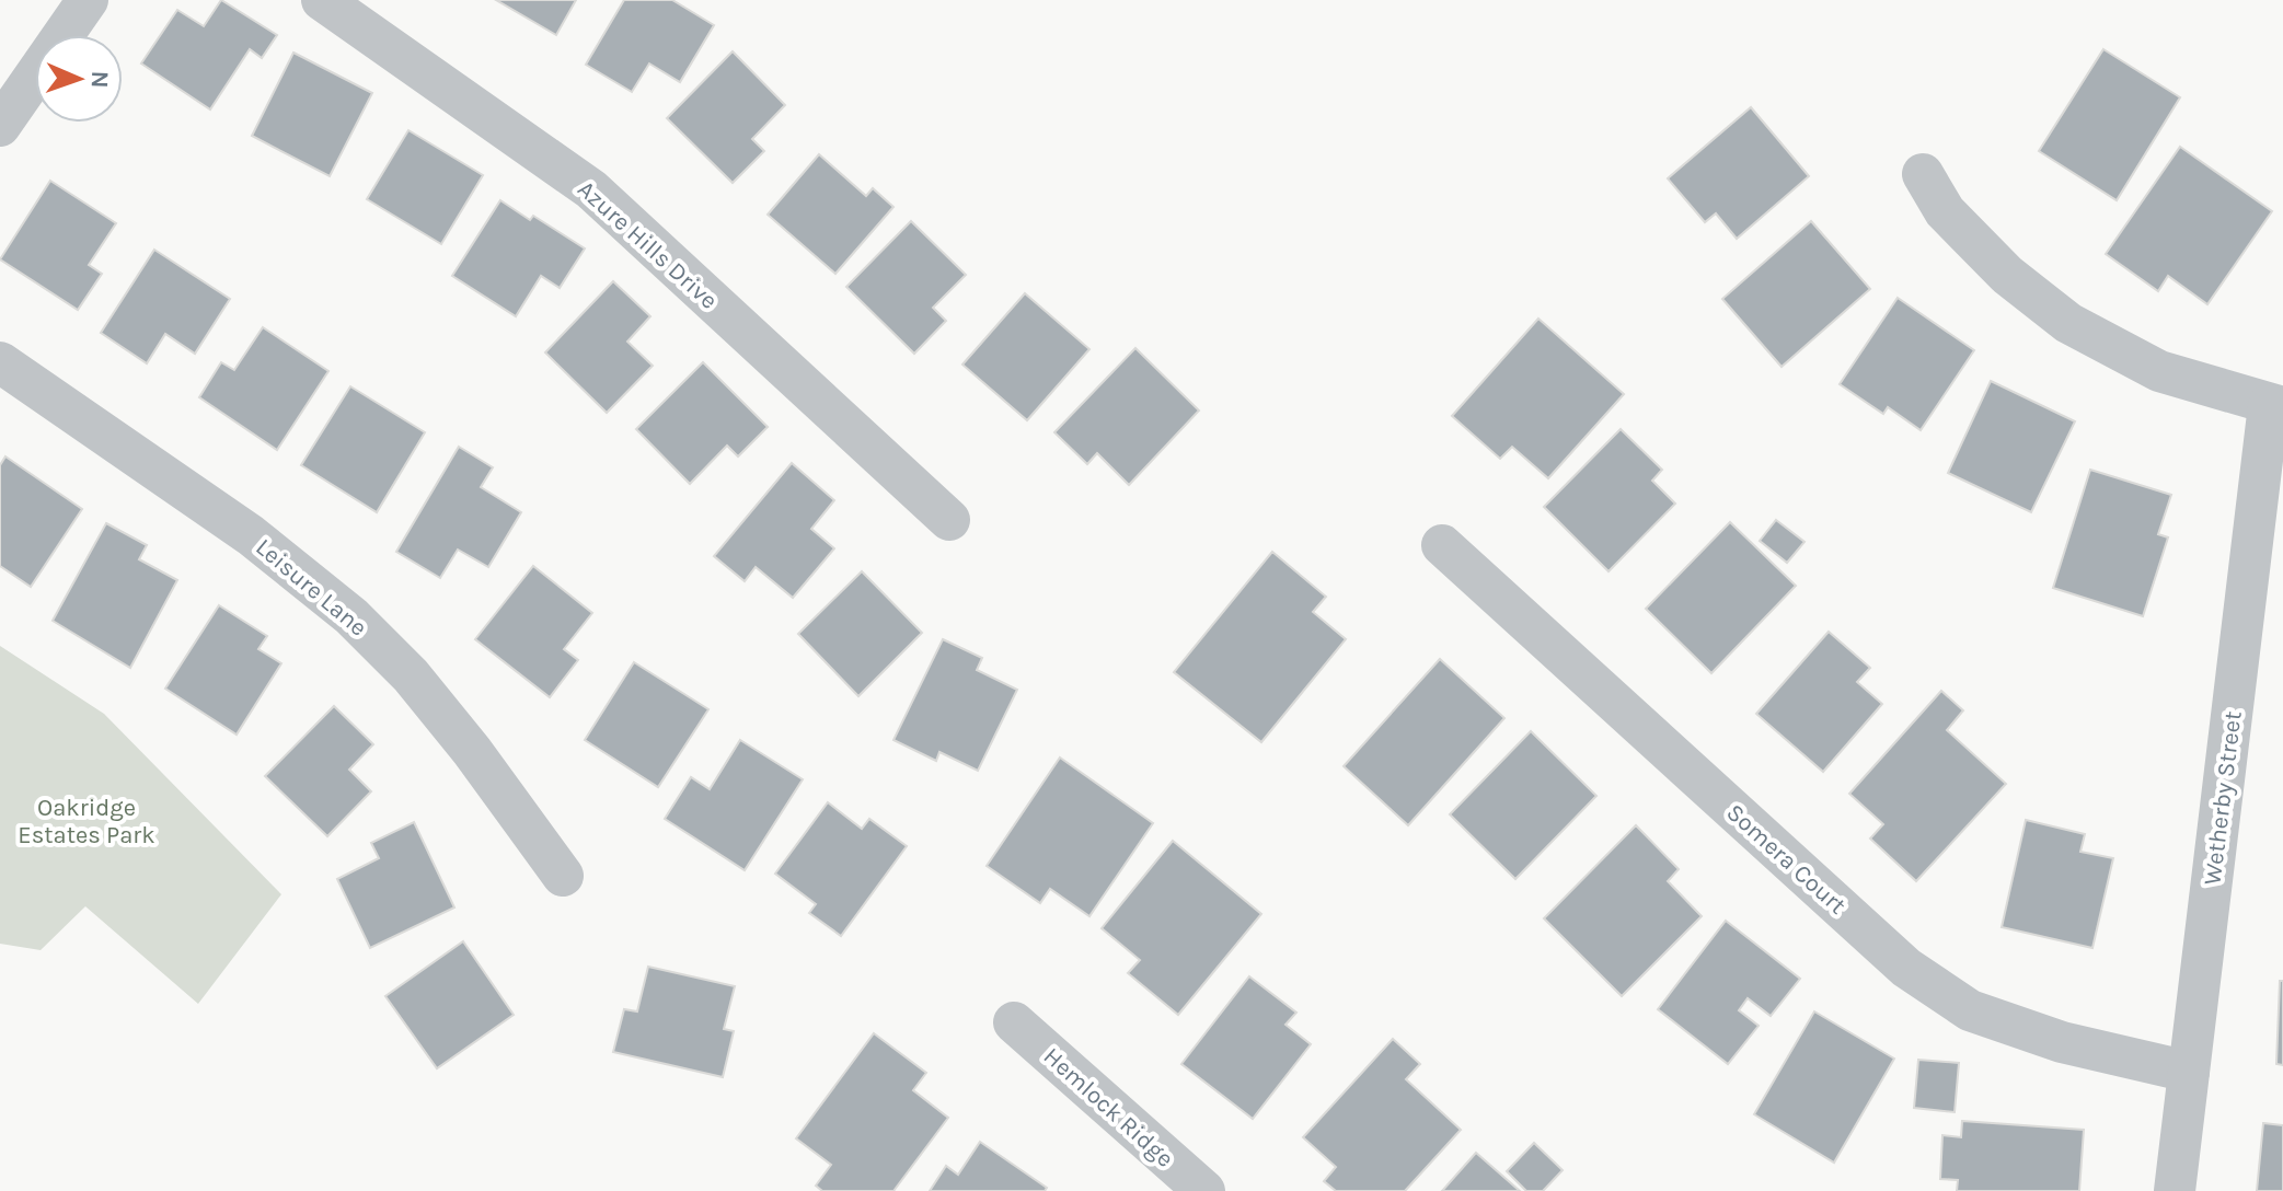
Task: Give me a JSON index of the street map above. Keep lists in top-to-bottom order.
{
  "streets": {
    "street": [
      "Azure Hills Drive",
      "Leisure Lane",
      "Wetherby Street",
      "Somera Court",
      "Hemlock Ridge"
    ]
  },
  "crossings": [
    ["Wetherby Street", "Somera Court"]
  ],
  "parks": ["Oakridge Estates Park"],
  "north": "right"
}
